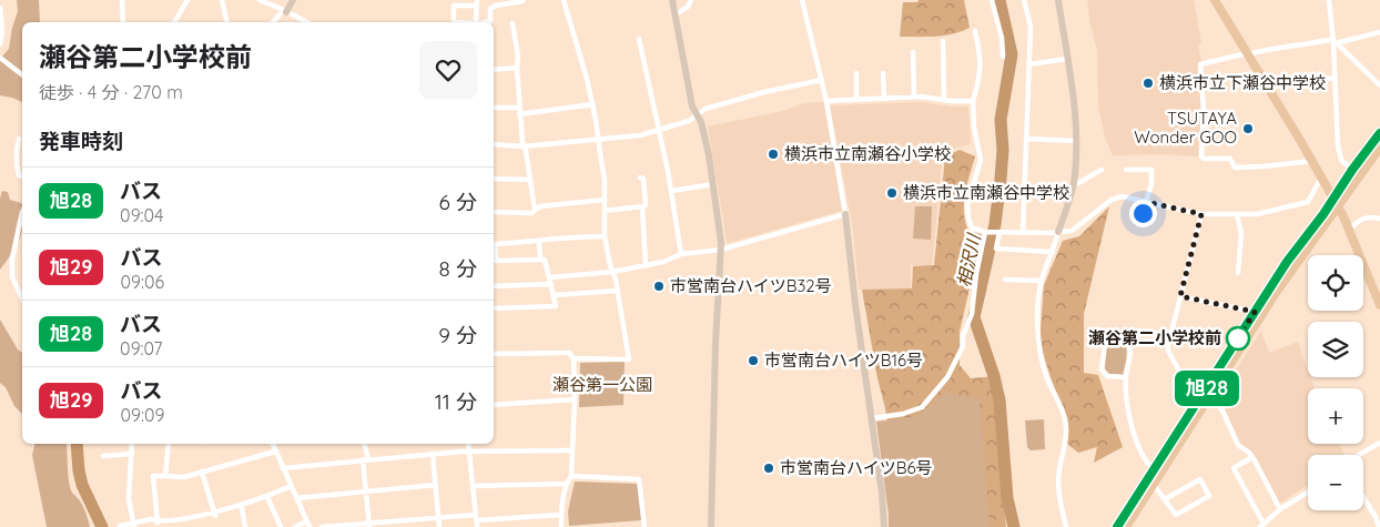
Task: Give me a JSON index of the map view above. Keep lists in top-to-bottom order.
{
  "water": ["相沢川"],
  "parks": ["瀬谷第一公園"],
  "places": [
    "横浜市立下瀬谷中学校",
    "TSUTAYA Wonder GOO",
    "横浜市立南瀬谷小学校",
    "横浜市立南瀬谷中学校",
    "市営南台ハイツB32号",
    "瀬谷第二小学校前",
    "市営南台ハイツB16号",
    "市営南台ハイツB6号"
  ],
  "lines": ["bus line 旭28"],
  "page": {
    "on_map": "旭28",
    "heading": [
      ["瀬谷第二小学校前", "徒歩 · 4 分 · 270 m"],
      "発車時刻"
    ],
    "list": [
      {
        "mark": "旭28",
        "name": "バス",
        "note": "09:04",
        "value": "6 分"
      },
      {
        "mark": "旭29",
        "name": "バス",
        "note": "09:06",
        "value": "8 分"
      },
      {
        "mark": "旭28",
        "name": "バス",
        "note": "09:07",
        "value": "9 分"
      },
      {
        "mark": "旭29",
        "name": "バス",
        "note": "09:09",
        "value": "11 分"
      }
    ],
    "map_buttons": ["+", "−"]
  }
}
